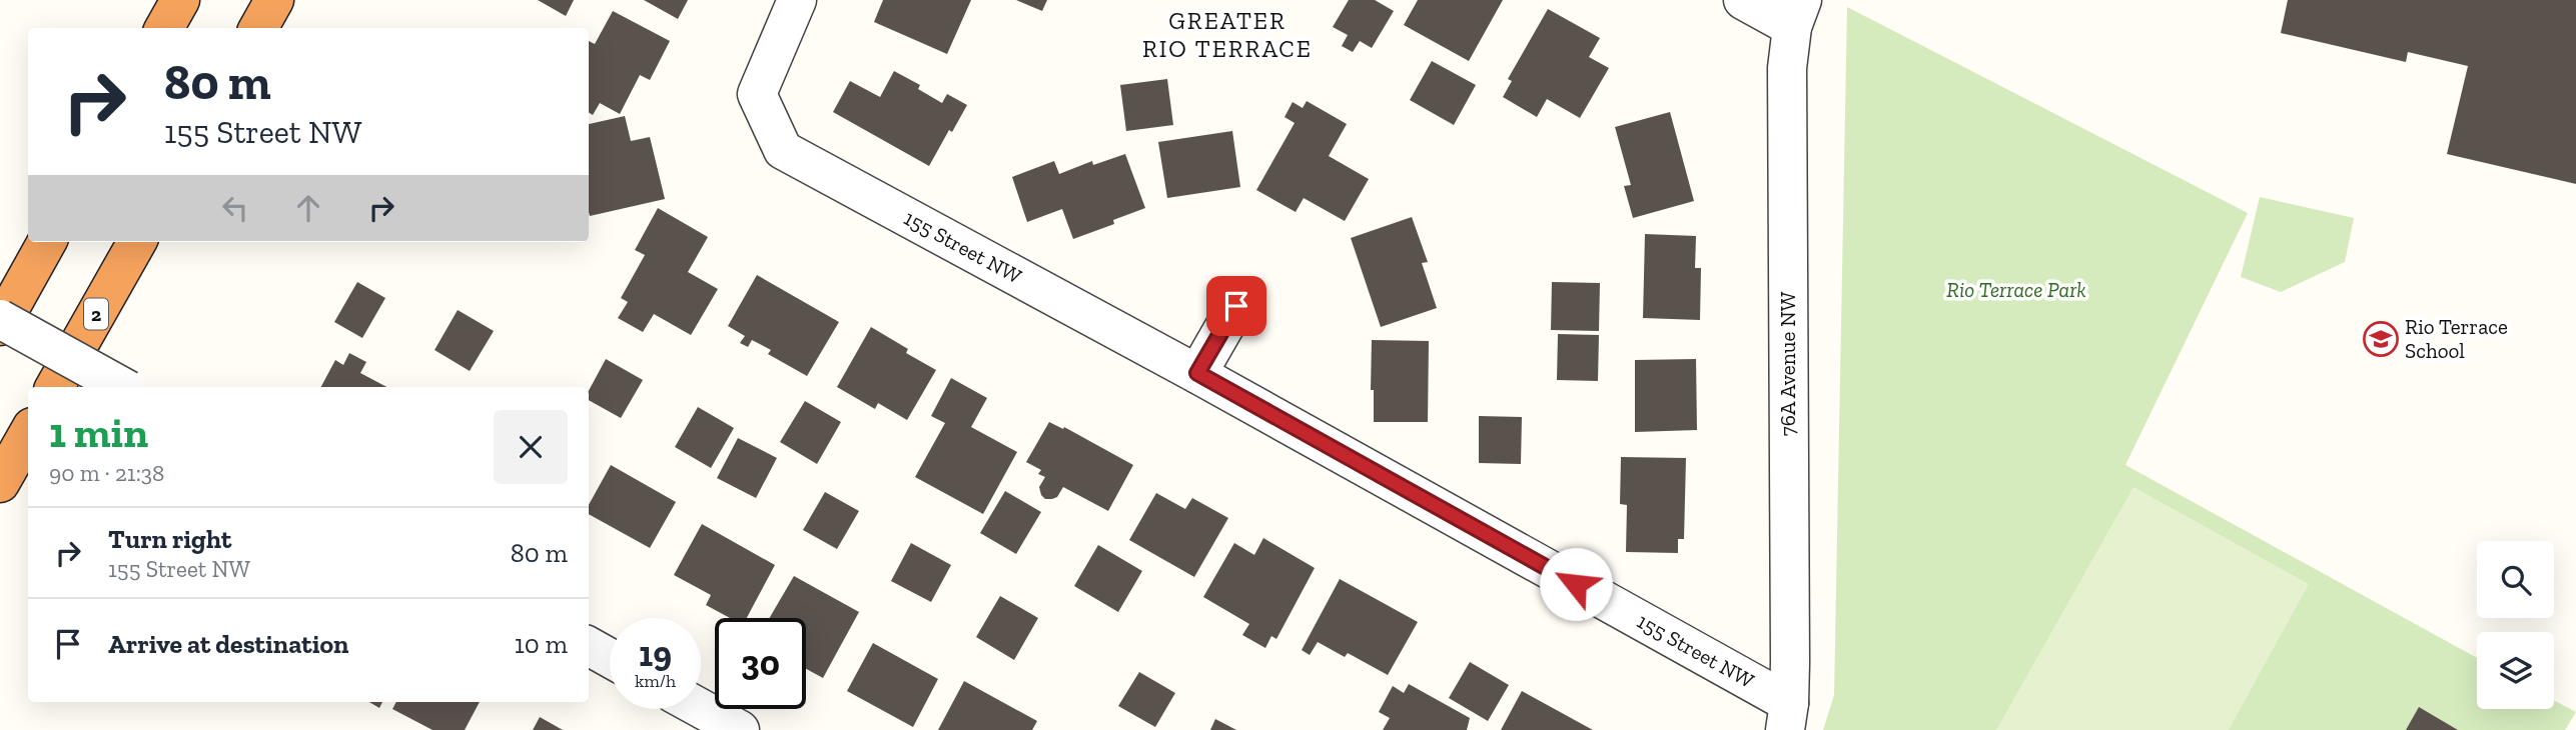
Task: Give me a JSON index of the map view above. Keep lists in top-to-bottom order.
{
  "streets": {
    "highway": ["2"],
    "street": ["155 Street NW", "76A Avenue NW"]
  },
  "crossings": [
    ["155 Street NW", "76A Avenue NW"]
  ],
  "districts": ["GREATER RIO TERRACE"],
  "parks": ["Rio Terrace Park"],
  "places": {
    "school or university": ["Rio Terrace School"]
  },
  "page": {
    "turn": ["80 m", "155 Street NW"],
    "heading": ["1 min", "90 m · 21:38"],
    "list": [
      {
        "name": "Turn right",
        "note": "155 Street NW",
        "value": "80 m"
      },
      {
        "name": "Arrive at destination",
        "value": "10 m"
      }
    ],
    "speed": "19 km/h",
    "limit": "30"
  }
}
